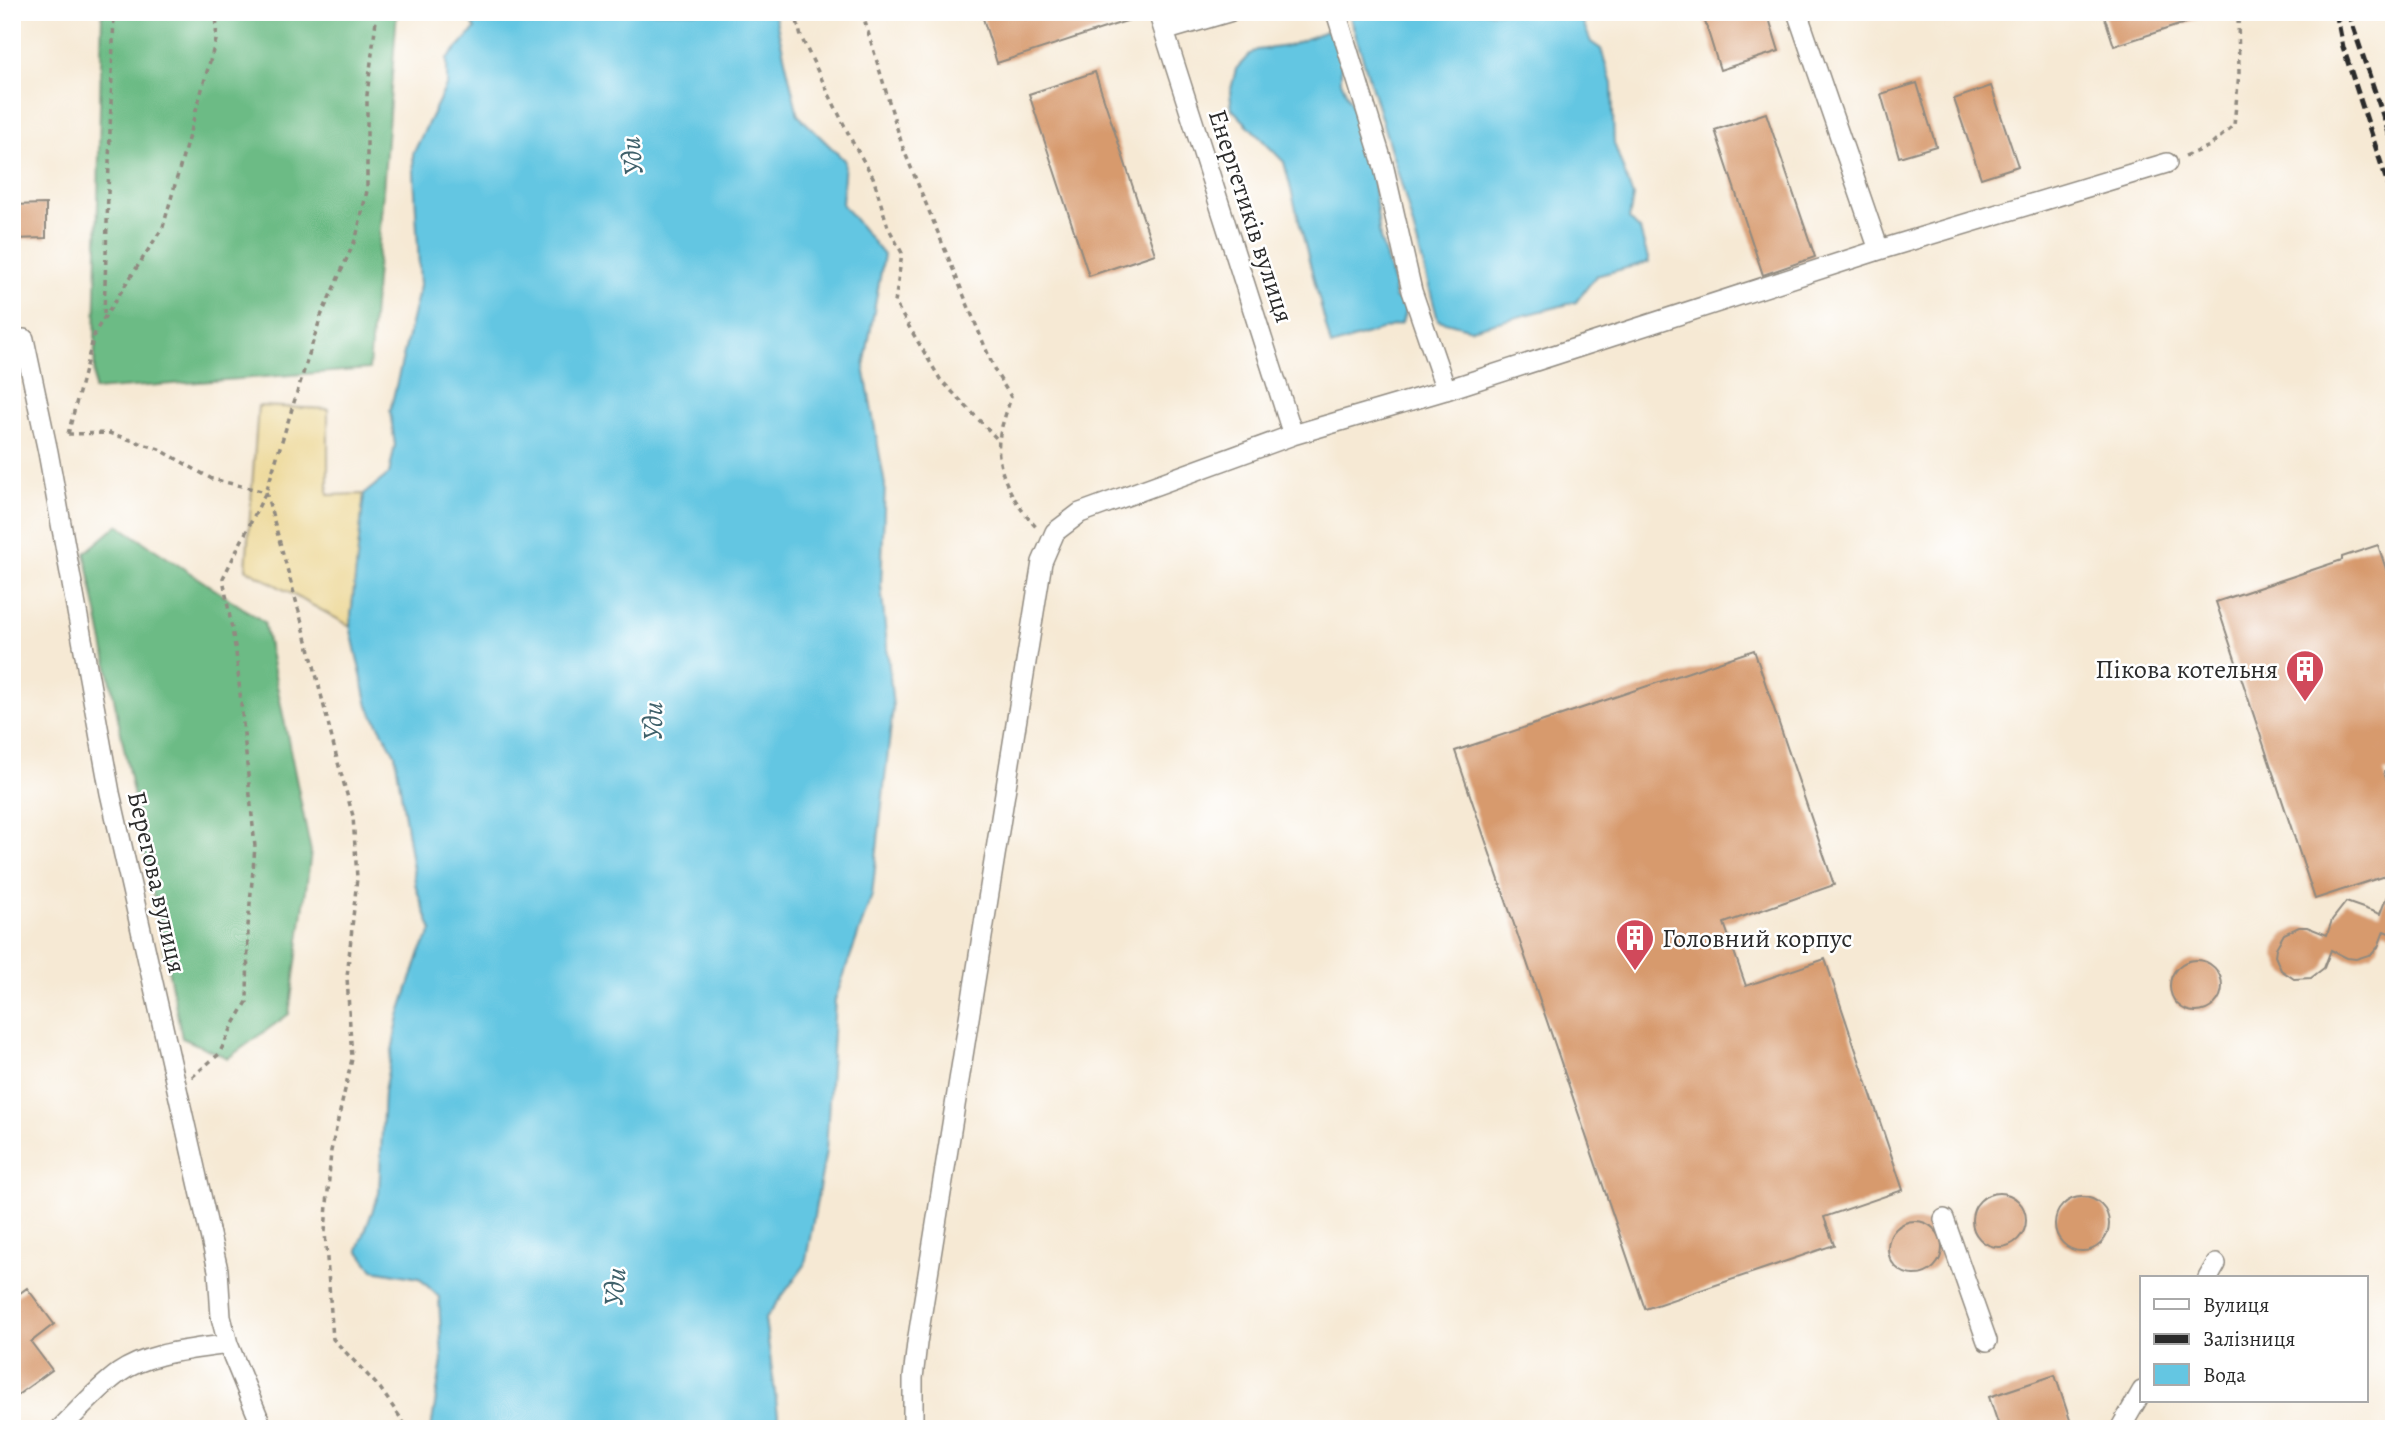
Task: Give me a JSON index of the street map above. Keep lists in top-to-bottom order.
{
  "streets": {
    "street": ["Енергетиків вулиця", "Берегова вулиця"]
  },
  "water": ["Уди"],
  "places": {
    "building": ["Пікова котельня", "Головний корпус"]
  },
  "legend": ["Вулиця", "Залізниця", "Вода"]
}
